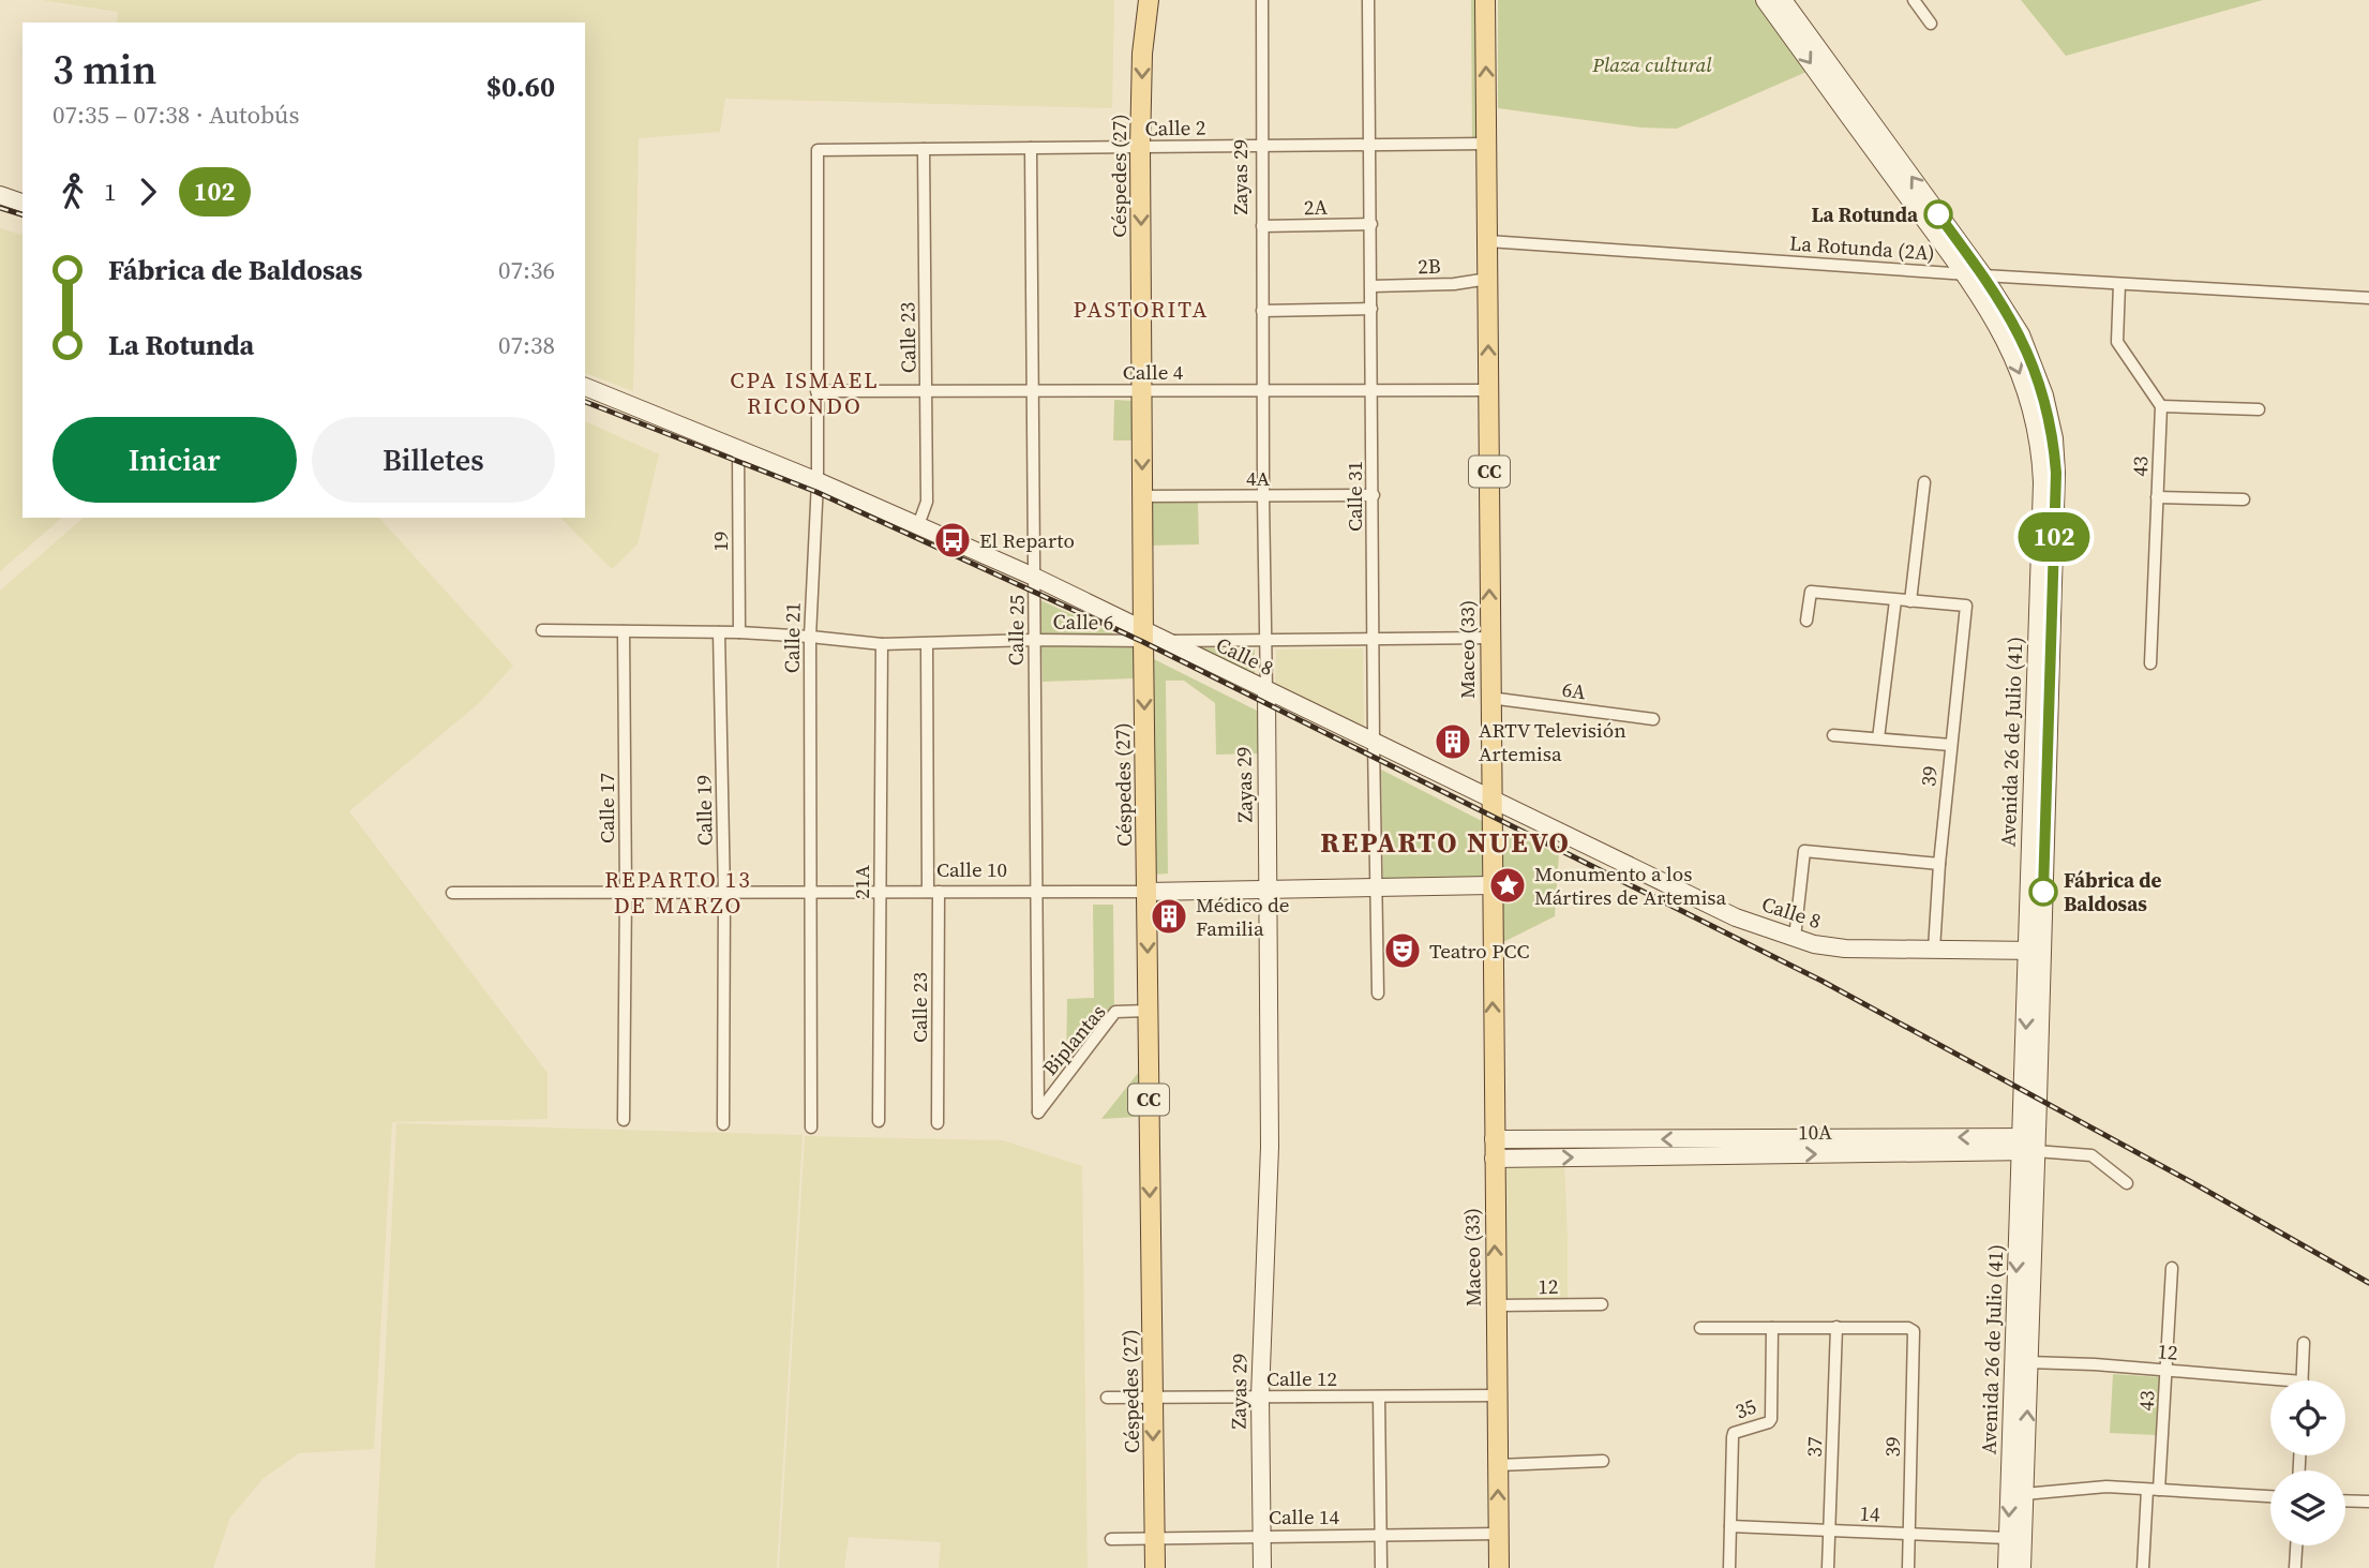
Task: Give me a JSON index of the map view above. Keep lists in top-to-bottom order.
{
  "streets": {
    "main road": ["Céspedes (27)", "CC", "Maceo (33)"],
    "street": [
      "Calle 2",
      "Zayas 29",
      "2A",
      "La Rotunda (2A)",
      "2B",
      "Calle 23",
      "Calle 4",
      "43",
      "4A",
      "Calle 31",
      "19",
      "Calle 6",
      "Calle 25",
      "Calle 21",
      "Calle 8",
      "6A",
      "Avenida 26 de Julio (41)",
      "39",
      "Calle 17",
      "Calle 19",
      "Calle 10",
      "21A",
      "Biplantas",
      "10A",
      "12",
      "Calle 12",
      "35",
      "37",
      "14",
      "Calle 14"
    ]
  },
  "crossings": [
    ["Calle 2", "Céspedes (27)"],
    ["Calle 2", "Zayas 29"],
    ["Calle 2", "Calle 23"],
    ["Calle 2", "Calle 31"],
    ["Calle 2", "Calle 25"],
    ["Calle 2", "Calle 21"],
    ["Calle 2", "Maceo (33)"],
    ["Céspedes (27)", "Calle 4"],
    ["Céspedes (27)", "4A"],
    ["Céspedes (27)", "Calle 6"],
    ["Céspedes (27)", "Calle 8"],
    ["Céspedes (27)", "Calle 10"],
    ["Céspedes (27)", "Biplantas"],
    ["Céspedes (27)", "Calle 12"],
    ["Céspedes (27)", "Calle 14"],
    ["Zayas 29", "2A"],
    ["Zayas 29", "Calle 4"],
    ["Zayas 29", "4A"],
    ["Zayas 29", "Calle 8"],
    ["Zayas 29", "Calle 10"],
    ["Zayas 29", "Calle 12"],
    ["Zayas 29", "Calle 14"],
    ["2A", "Calle 31"],
    ["La Rotunda (2A)", "Maceo (33)"],
    ["La Rotunda (2A)", "Avenida 26 de Julio (41)"],
    ["2B", "Calle 31"],
    ["2B", "Maceo (33)"],
    ["Calle 23", "Calle 4"],
    ["Calle 23", "Calle 6"],
    ["Calle 23", "Calle 8"],
    ["Calle 23", "Calle 10"],
    ["Calle 4", "Calle 31"],
    ["Calle 4", "Calle 25"],
    ["Calle 4", "Calle 21"],
    ["Calle 4", "Maceo (33)"],
    ["43", "12"],
    ["4A", "Calle 31"],
    ["Calle 31", "Calle 8"],
    ["Calle 31", "Calle 10"],
    ["19", "Calle 6"],
    ["19", "Calle 8"],
    ["Calle 6", "Calle 25"],
    ["Calle 6", "Calle 21"],
    ["Calle 6", "Calle 8"],
    ["Calle 6", "Calle 17"],
    ["Calle 6", "Calle 19"],
    ["Calle 6", "21A"],
    ["Calle 25", "Calle 8"],
    ["Calle 25", "Calle 10"],
    ["Calle 25", "Biplantas"],
    ["Calle 21", "Calle 8"],
    ["Calle 21", "Calle 10"],
    ["Maceo (33)", "Calle 8"],
    ["Maceo (33)", "6A"],
    ["Maceo (33)", "Calle 10"],
    ["Maceo (33)", "10A"],
    ["Maceo (33)", "12"],
    ["Maceo (33)", "Calle 12"],
    ["Maceo (33)", "Calle 14"],
    ["Calle 8", "Avenida 26 de Julio (41)"],
    ["Calle 8", "39"],
    ["Avenida 26 de Julio (41)", "10A"],
    ["Avenida 26 de Julio (41)", "12"],
    ["Avenida 26 de Julio (41)", "14"],
    ["39", "37"],
    ["39", "14"],
    ["Calle 17", "Calle 10"],
    ["Calle 19", "Calle 10"],
    ["Calle 10", "21A"],
    ["35", "14"],
    ["37", "14"]
  ],
  "one_way": ["Céspedes (27)", "Maceo (33)"],
  "districts": [
    "PASTORITA",
    "CPA ISMAEL RICONDO",
    "REPARTO NUEVO",
    "REPARTO 13 DE MARZO"
  ],
  "parks": ["Plaza cultural"],
  "places": {
    "other": ["La Rotunda", "Fábrica de Baldosas"],
    "bus stop": ["El Reparto"],
    "building": ["ARTV Televisión Artemisa", "Médico de Familia"],
    "place": ["Monumento a los Mártires de Artemisa"],
    "theatre": ["Teatro PCC"]
  },
  "lines": ["bus line 102"],
  "page": {
    "on_map": "102",
    "heading": ["3 min", "07:35 – 07:38 · Autobús", "$0.60"],
    "legs": ["1", "102"],
    "list": [
      {
        "name": "Fábrica de Baldosas",
        "value": "07:36"
      },
      {
        "name": "La Rotunda",
        "value": "07:38"
      }
    ],
    "buttons": ["Iniciar", "Billetes"]
  }
}
